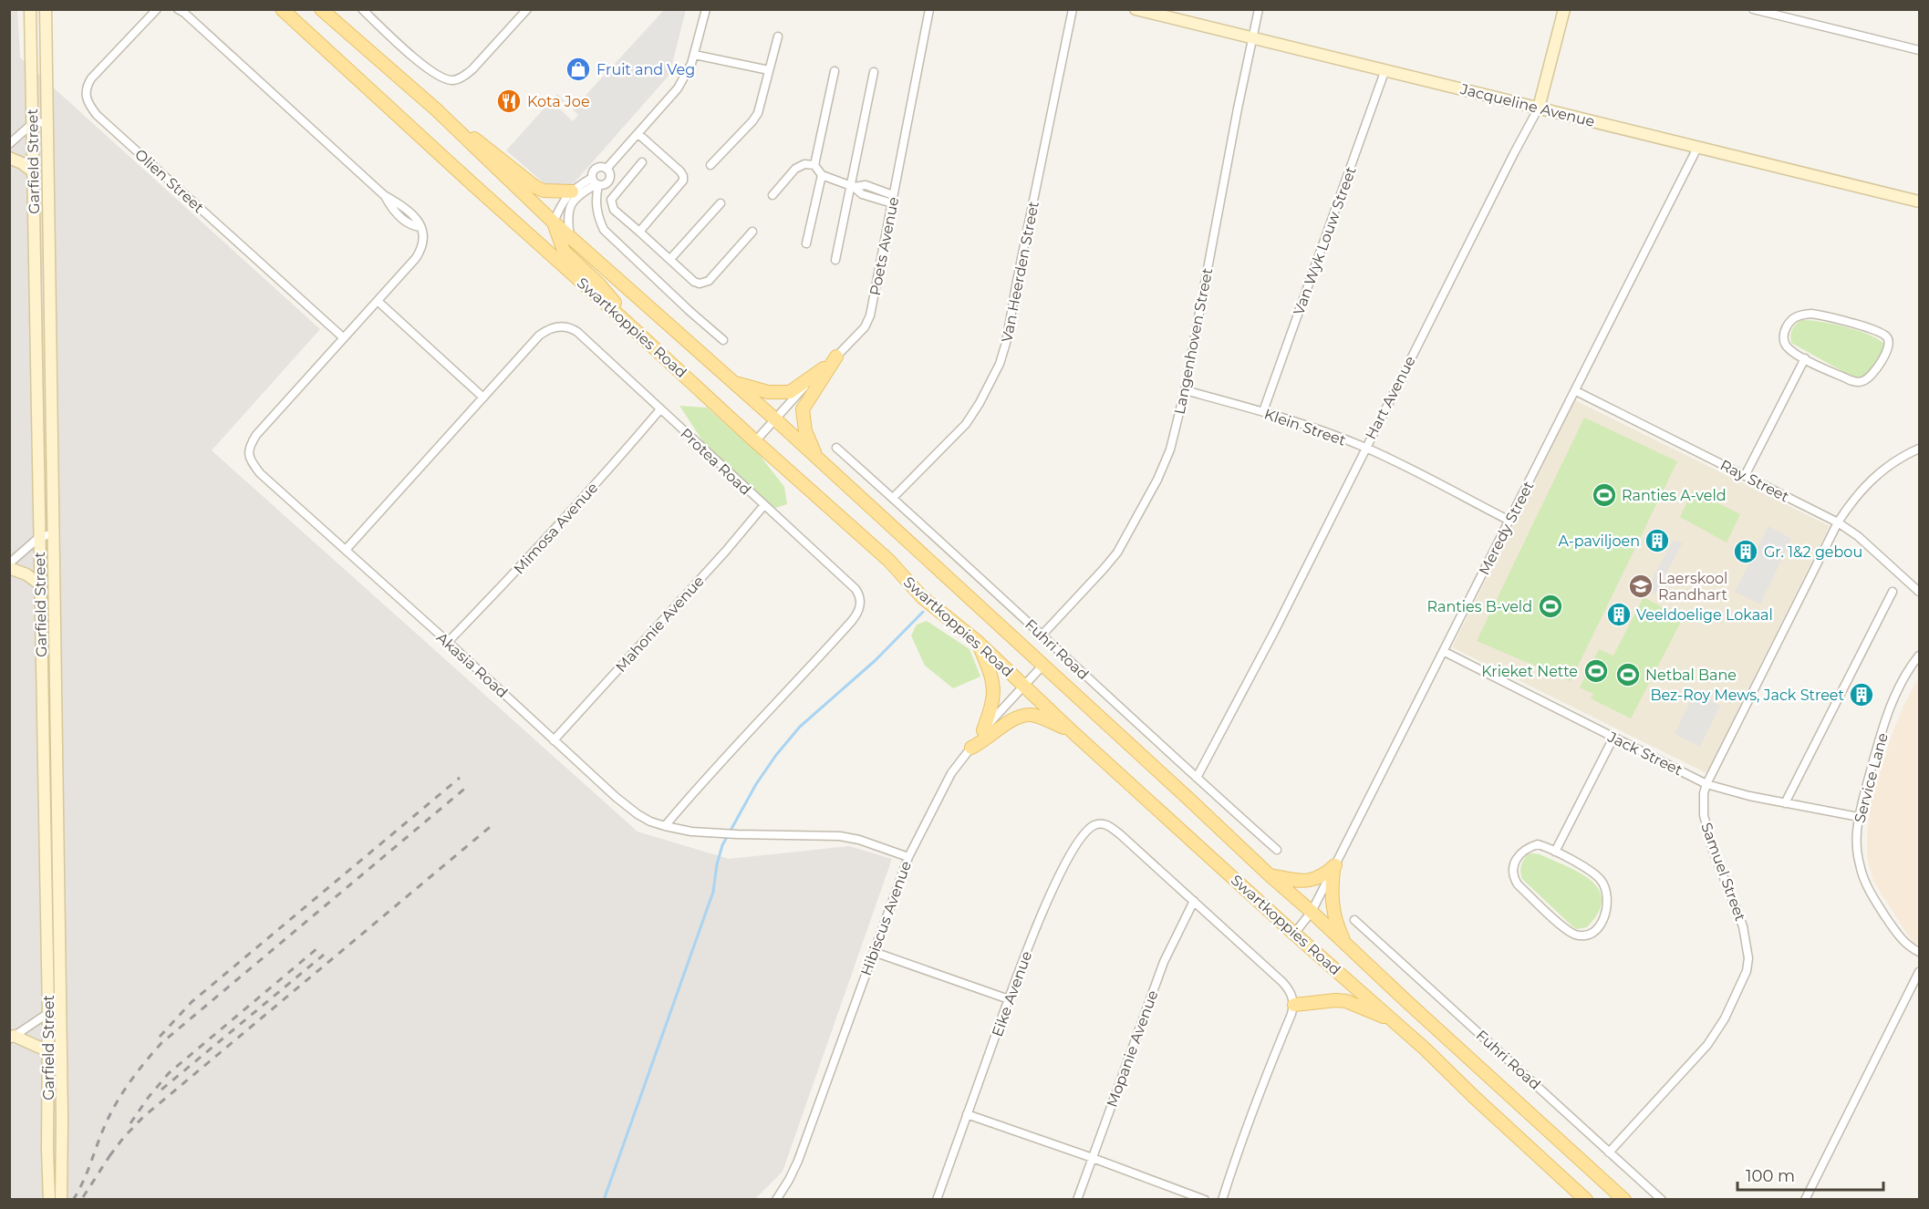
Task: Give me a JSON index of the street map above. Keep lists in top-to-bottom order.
{
  "streets": {
    "main road": ["Swartkoppies Road"],
    "street": [
      "Jacqueline Avenue",
      "Garfield Street",
      "Olien Street",
      "Van Wyk Louw Street",
      "Poets Avenue",
      "Van Heerden Street",
      "Langenhoven Street",
      "Hart Avenue",
      "Klein Street",
      "Protea Road",
      "Ray Street",
      "Mimosa Avenue",
      "Meredy Street",
      "Mahonie Avenue",
      "Fuhri Road",
      "Akasia Road",
      "Jack Street",
      "Service Lane",
      "Samuel Street",
      "Hibiscus Avenue",
      "Eike Avenue",
      "Mopanie Avenue"
    ]
  },
  "crossings": [
    ["Jacqueline Avenue", "Van Wyk Louw Street"],
    ["Jacqueline Avenue", "Langenhoven Street"],
    ["Jacqueline Avenue", "Hart Avenue"],
    ["Jacqueline Avenue", "Meredy Street"],
    ["Olien Street", "Akasia Road"],
    ["Van Wyk Louw Street", "Klein Street"],
    ["Poets Avenue", "Swartkoppies Road"],
    ["Van Heerden Street", "Fuhri Road"],
    ["Swartkoppies Road", "Meredy Street"],
    ["Swartkoppies Road", "Hibiscus Avenue"],
    ["Langenhoven Street", "Klein Street"],
    ["Langenhoven Street", "Fuhri Road"],
    ["Hart Avenue", "Klein Street"],
    ["Hart Avenue", "Fuhri Road"],
    ["Klein Street", "Meredy Street"],
    ["Protea Road", "Mimosa Avenue"],
    ["Protea Road", "Mahonie Avenue"],
    ["Protea Road", "Akasia Road"],
    ["Ray Street", "Meredy Street"],
    ["Ray Street", "Samuel Street"],
    ["Mimosa Avenue", "Akasia Road"],
    ["Meredy Street", "Jack Street"],
    ["Mahonie Avenue", "Akasia Road"],
    ["Fuhri Road", "Samuel Street"],
    ["Akasia Road", "Hibiscus Avenue"],
    ["Jack Street", "Service Lane"],
    ["Jack Street", "Samuel Street"],
    ["Eike Avenue", "Mopanie Avenue"]
  ],
  "places": {
    "shop": ["Fruit and Veg"],
    "restaurant": ["Kota Joe"],
    "sports": [
      "Ranties A-veld",
      "Ranties B-veld",
      "Krieket Nette",
      "Netbal Bane"
    ],
    "building": [
      "A-paviljoen",
      "Gr. 1&2 gebou",
      "Veeldoelige Lokaal",
      "Bez-Roy Mews, Jack Street"
    ],
    "school or university": ["Laerskool Randhart"]
  },
  "scale_bar": "100 m"
}
